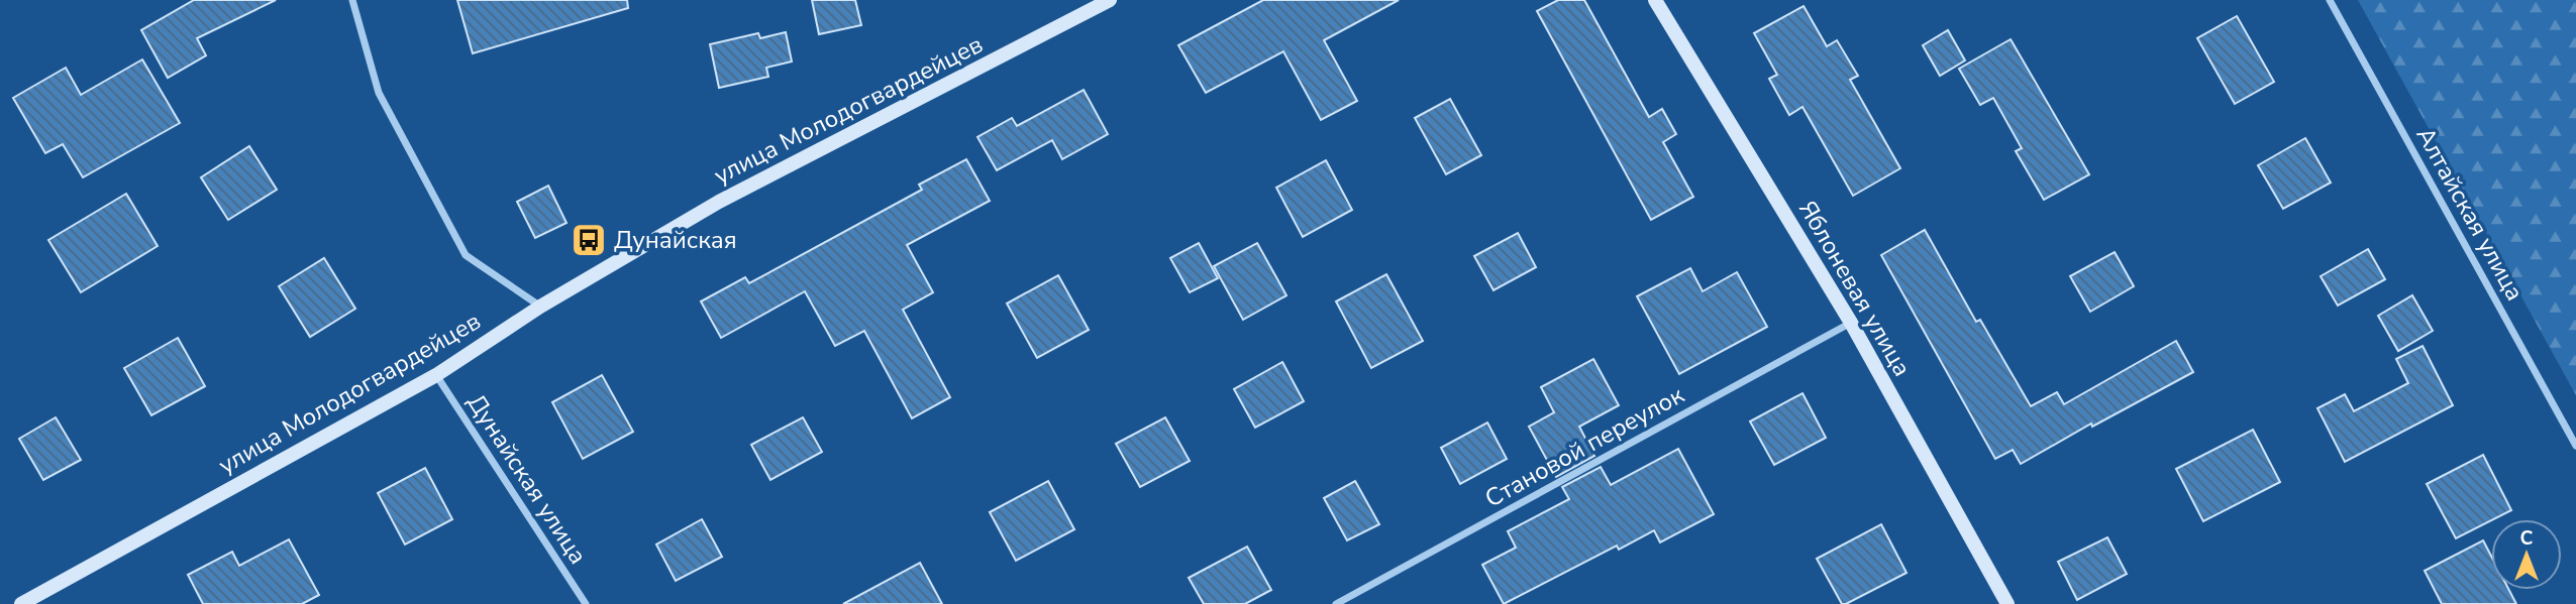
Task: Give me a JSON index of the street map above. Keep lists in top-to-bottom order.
{
  "streets": {
    "street": [
      "улица Молодогвардейцев",
      "Алтайская улица",
      "Яблоневая улица",
      "Становой переулок",
      "Дунайская улица"
    ]
  },
  "crossings": [
    ["улица Молодогвардейцев", "Дунайская улица"],
    ["Яблоневая улица", "Становой переулок"]
  ],
  "places": {
    "bus stop": ["Дунайская"]
  },
  "north": "top"
}
